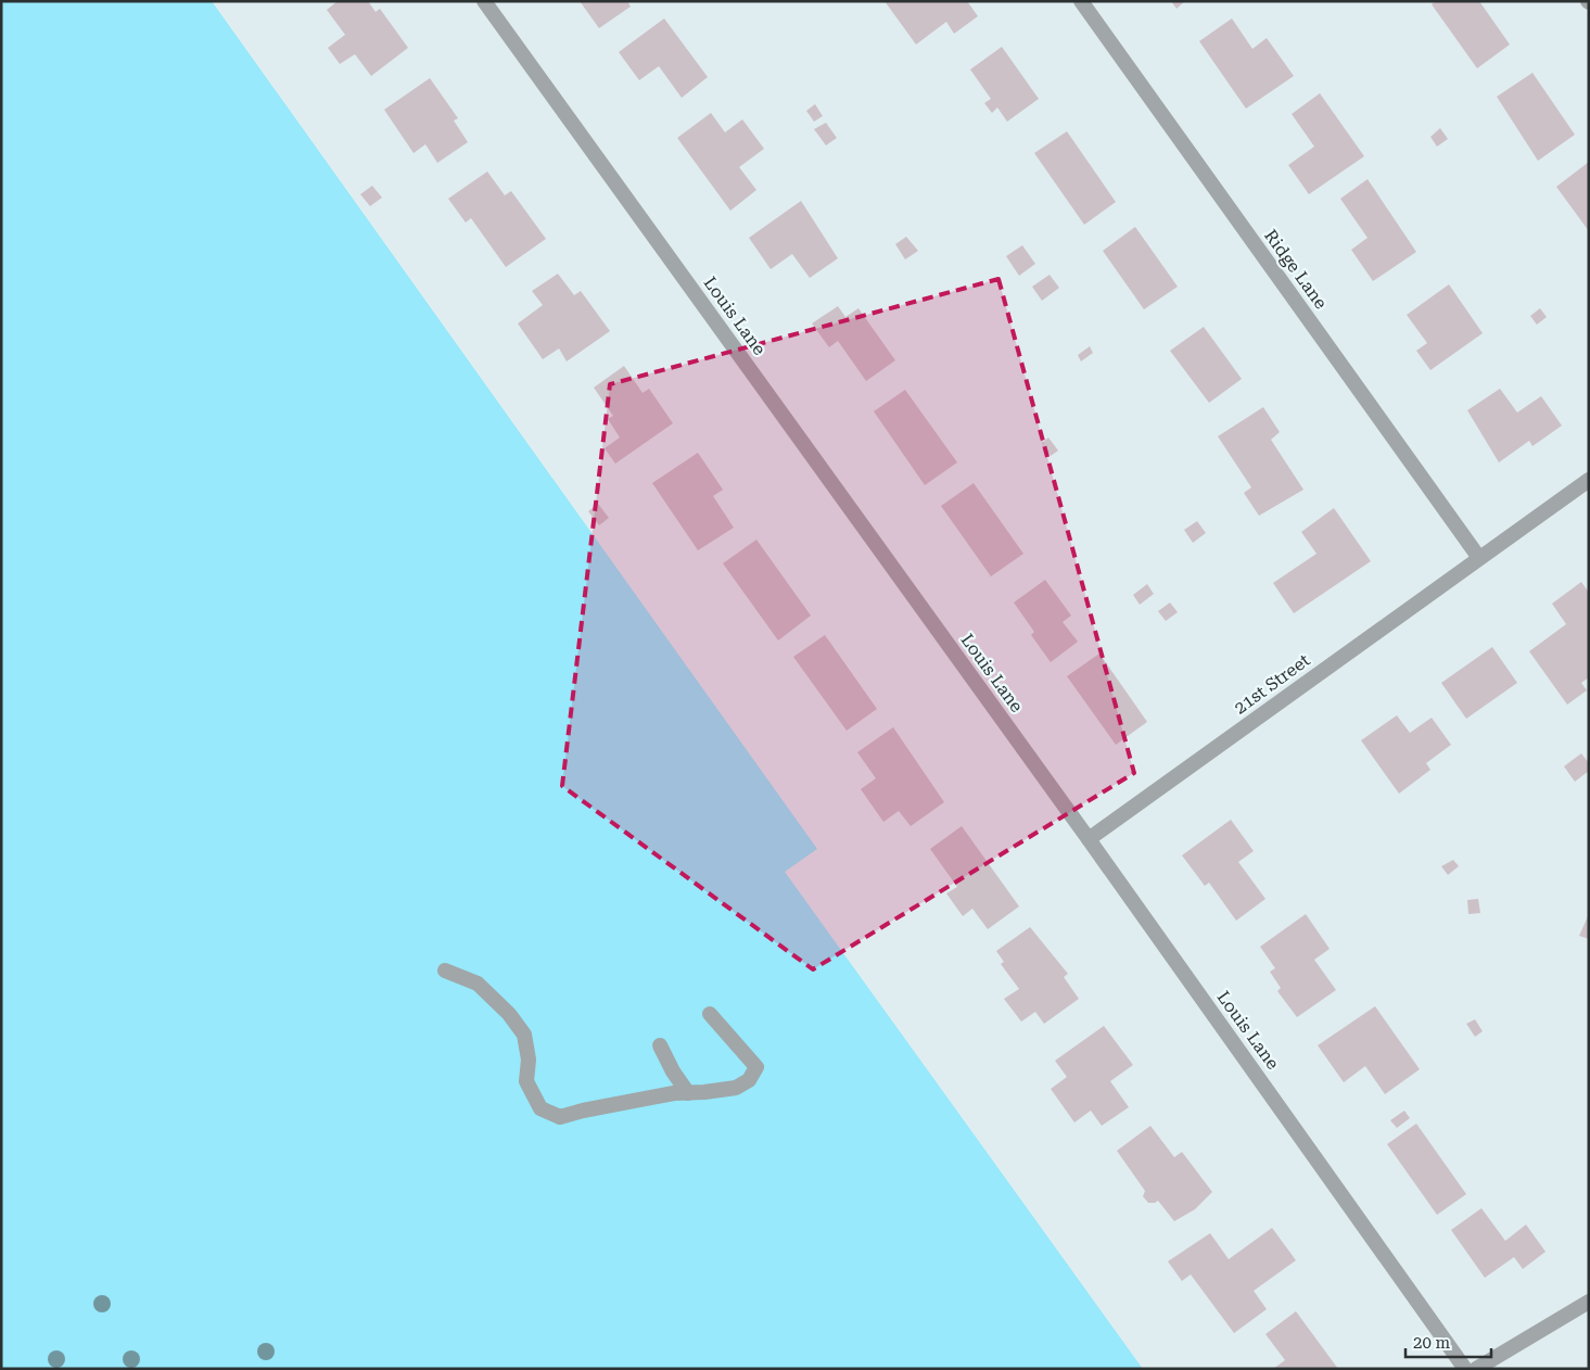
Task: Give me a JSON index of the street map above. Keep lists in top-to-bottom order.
{
  "streets": {
    "street": ["Ridge Lane", "Louis Lane", "21st Street"]
  },
  "crossings": [
    ["Ridge Lane", "21st Street"],
    ["Louis Lane", "21st Street"]
  ],
  "scale_bar": "20 m"
}
